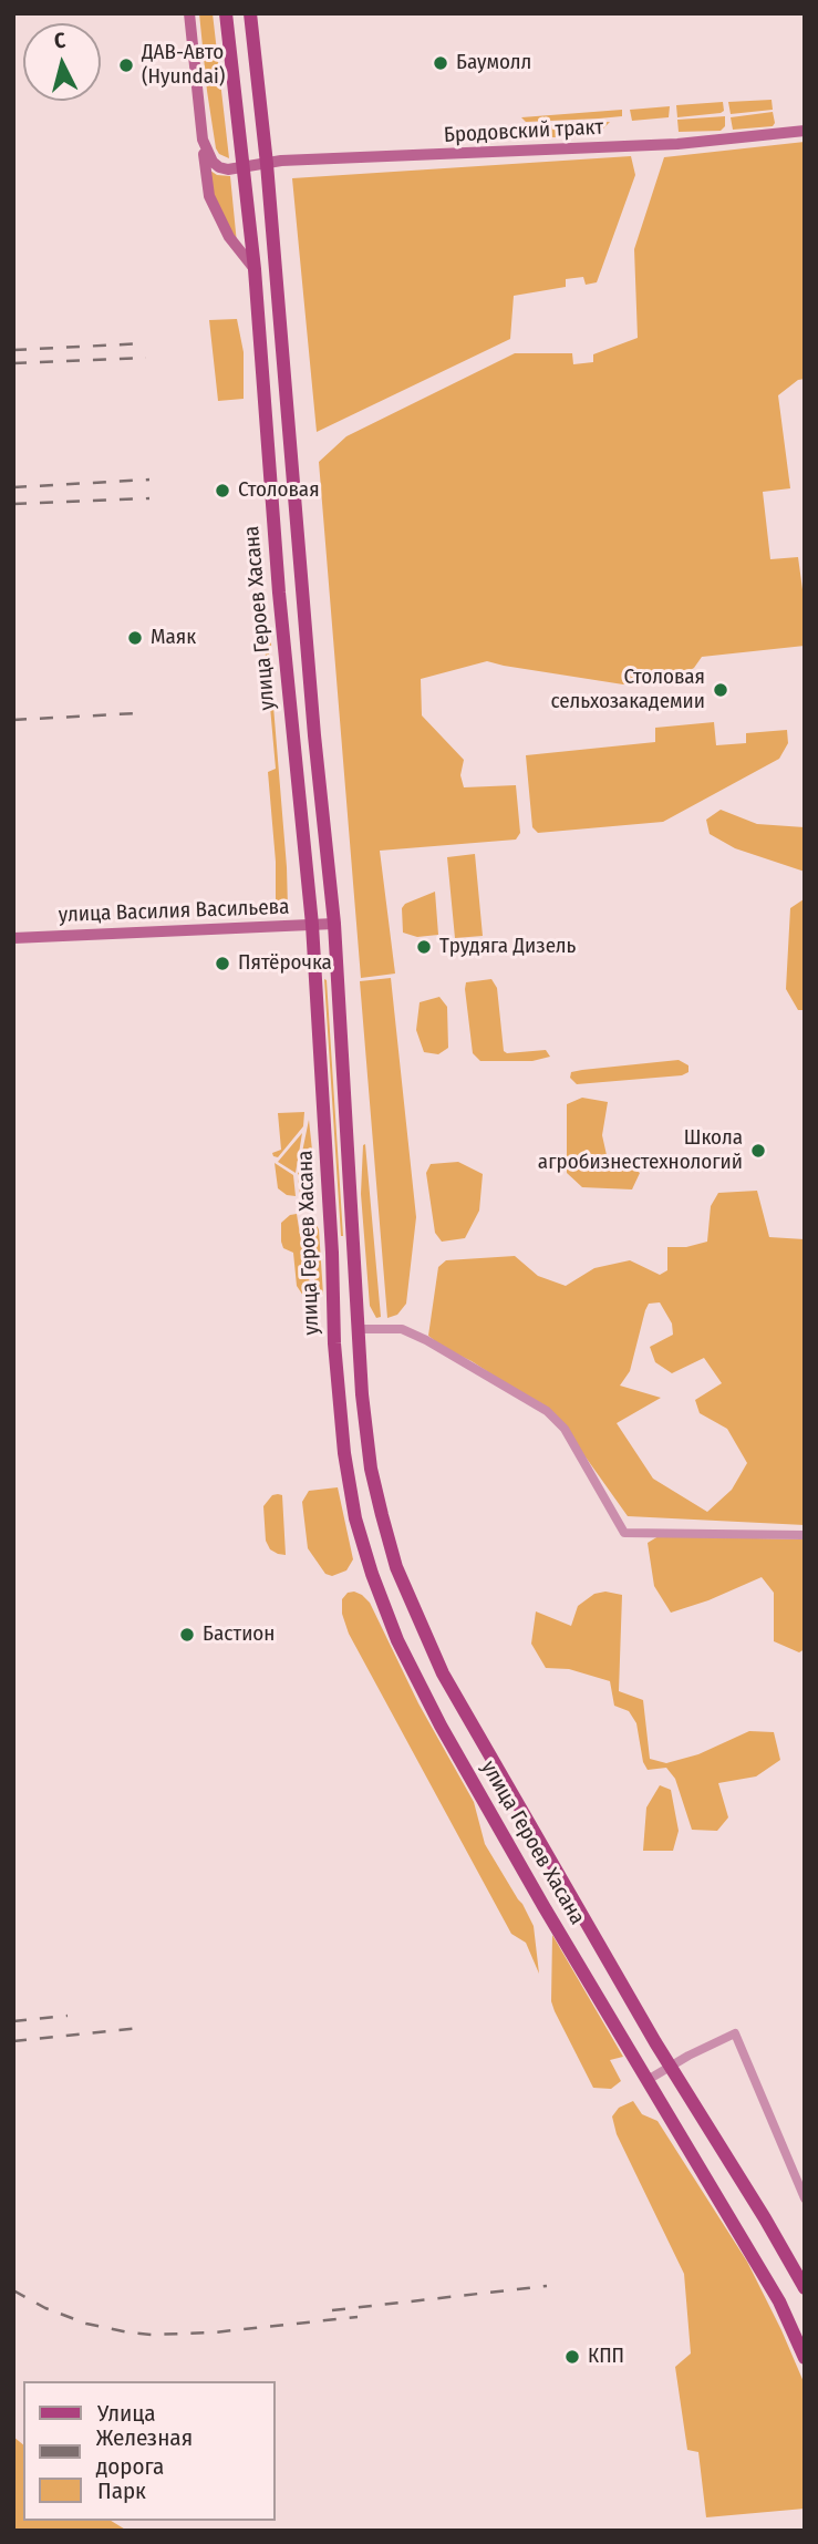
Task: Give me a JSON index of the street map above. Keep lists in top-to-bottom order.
{
  "streets": {
    "main road": ["улица Героев Хасана"],
    "street": ["Бродовский тракт", "улица Василия Васильева"]
  },
  "crossings": [
    ["Бродовский тракт", "улица Героев Хасана"],
    ["улица Героев Хасана", "улица Василия Васильева"]
  ],
  "places": [
    "Баумолл",
    "ДАВ-Авто (Hyundai)",
    "Столовая",
    "Маяк",
    "Столовая сельхозакадемии",
    "Трудяга Дизель",
    "Пятёрочка",
    "Школа агробизнестехнологий",
    "Бастион",
    "КПП"
  ],
  "legend": ["Улица", "Железная дорога", "Парк"],
  "north": "top"
}
